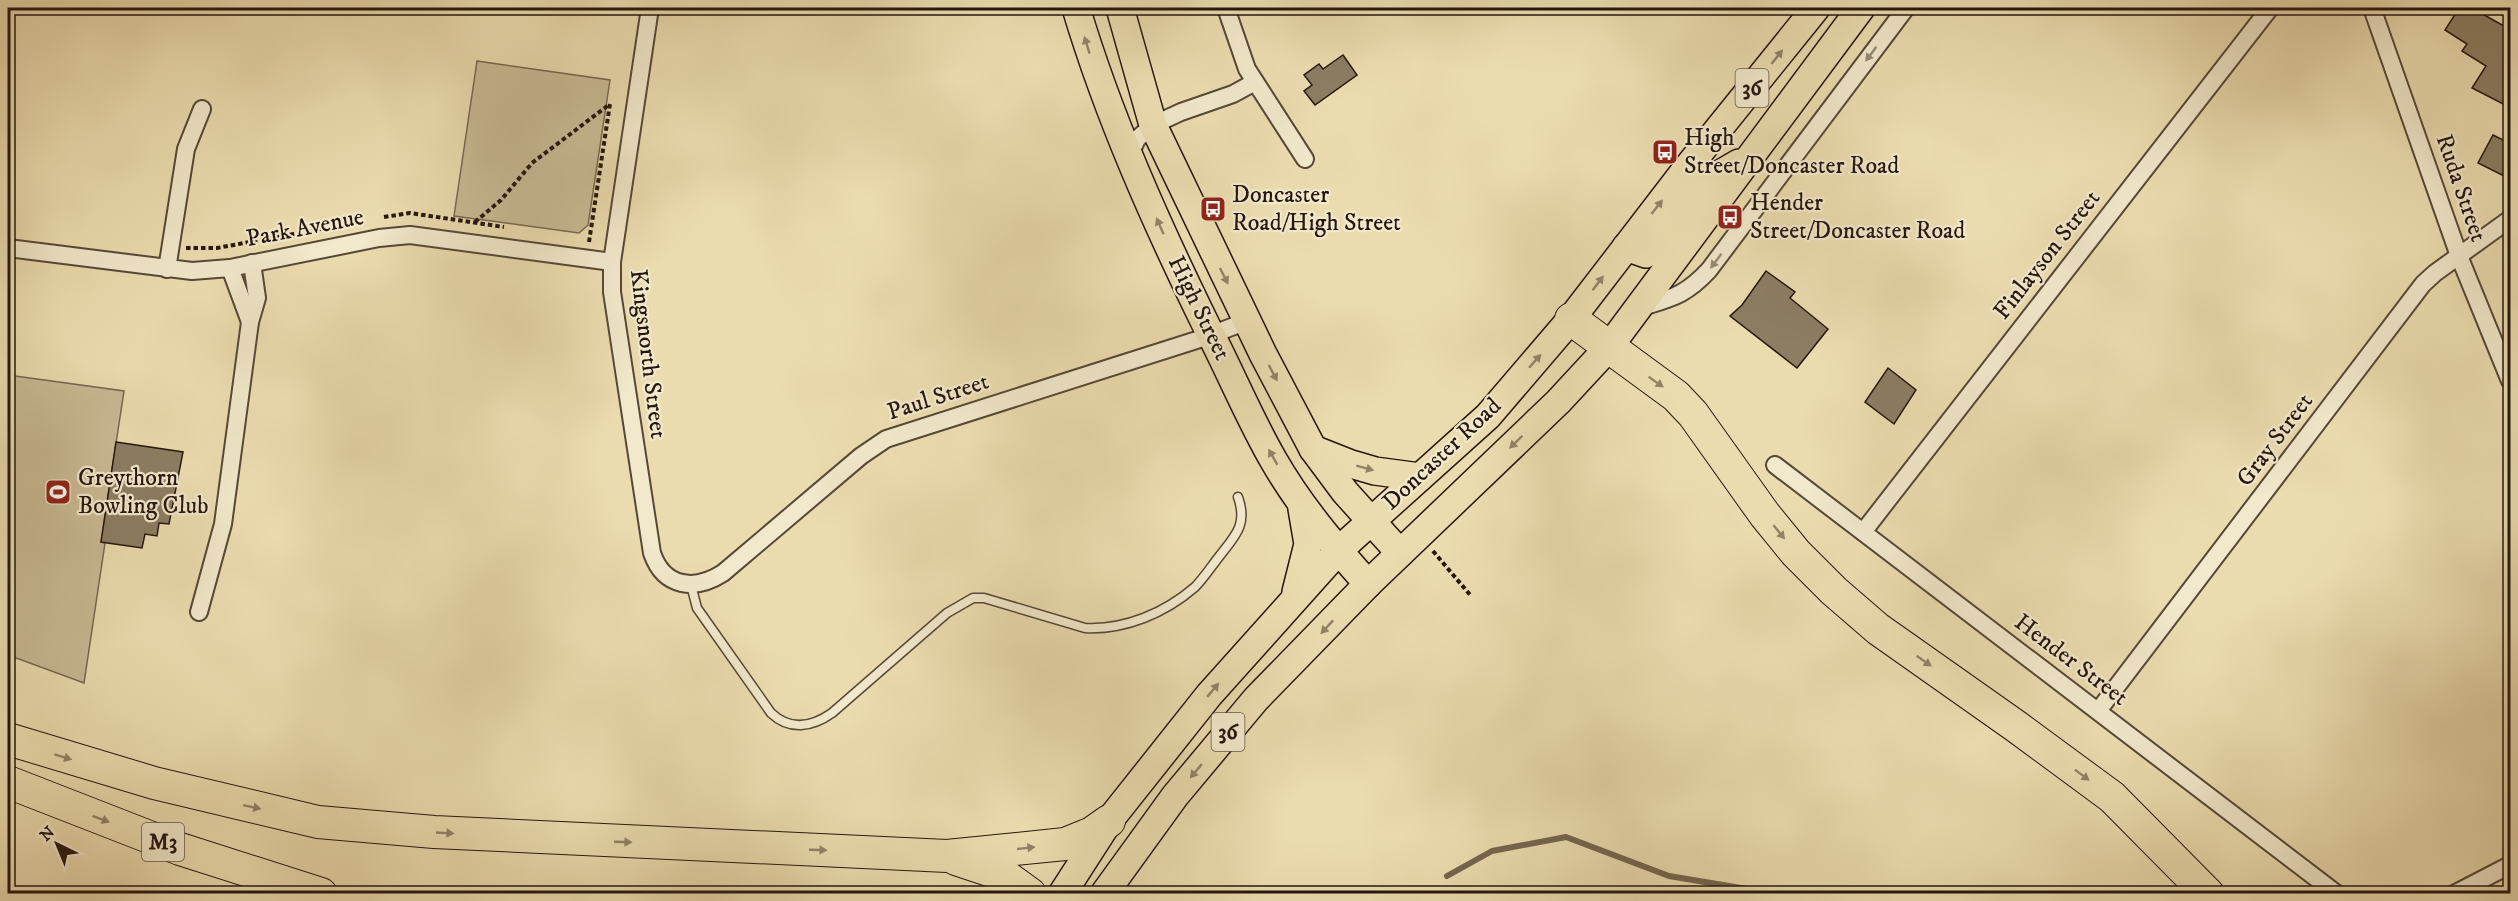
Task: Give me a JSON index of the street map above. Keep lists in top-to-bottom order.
{
  "streets": {
    "highway": ["M3"],
    "main road": ["36", "High Street", "Doncaster Road"],
    "street": [
      "Ruda Street",
      "Park Avenue",
      "Finlayson Street",
      "Kingsnorth Street",
      "Paul Street",
      "Gray Street",
      "Hender Street"
    ]
  },
  "crossings": [
    ["Ruda Street", "Gray Street"],
    ["Park Avenue", "Kingsnorth Street"],
    ["Finlayson Street", "Hender Street"],
    ["High Street", "Paul Street"],
    ["High Street", "Doncaster Road"],
    ["Kingsnorth Street", "Paul Street"],
    ["Gray Street", "Hender Street"]
  ],
  "places": {
    "bus stop": ["High Street/Doncaster Road", "Doncaster Road/High Street", "Hender Street/Doncaster Road"],
    "sports": ["Greythorn Bowling Club"]
  },
  "north": "top left"
}
